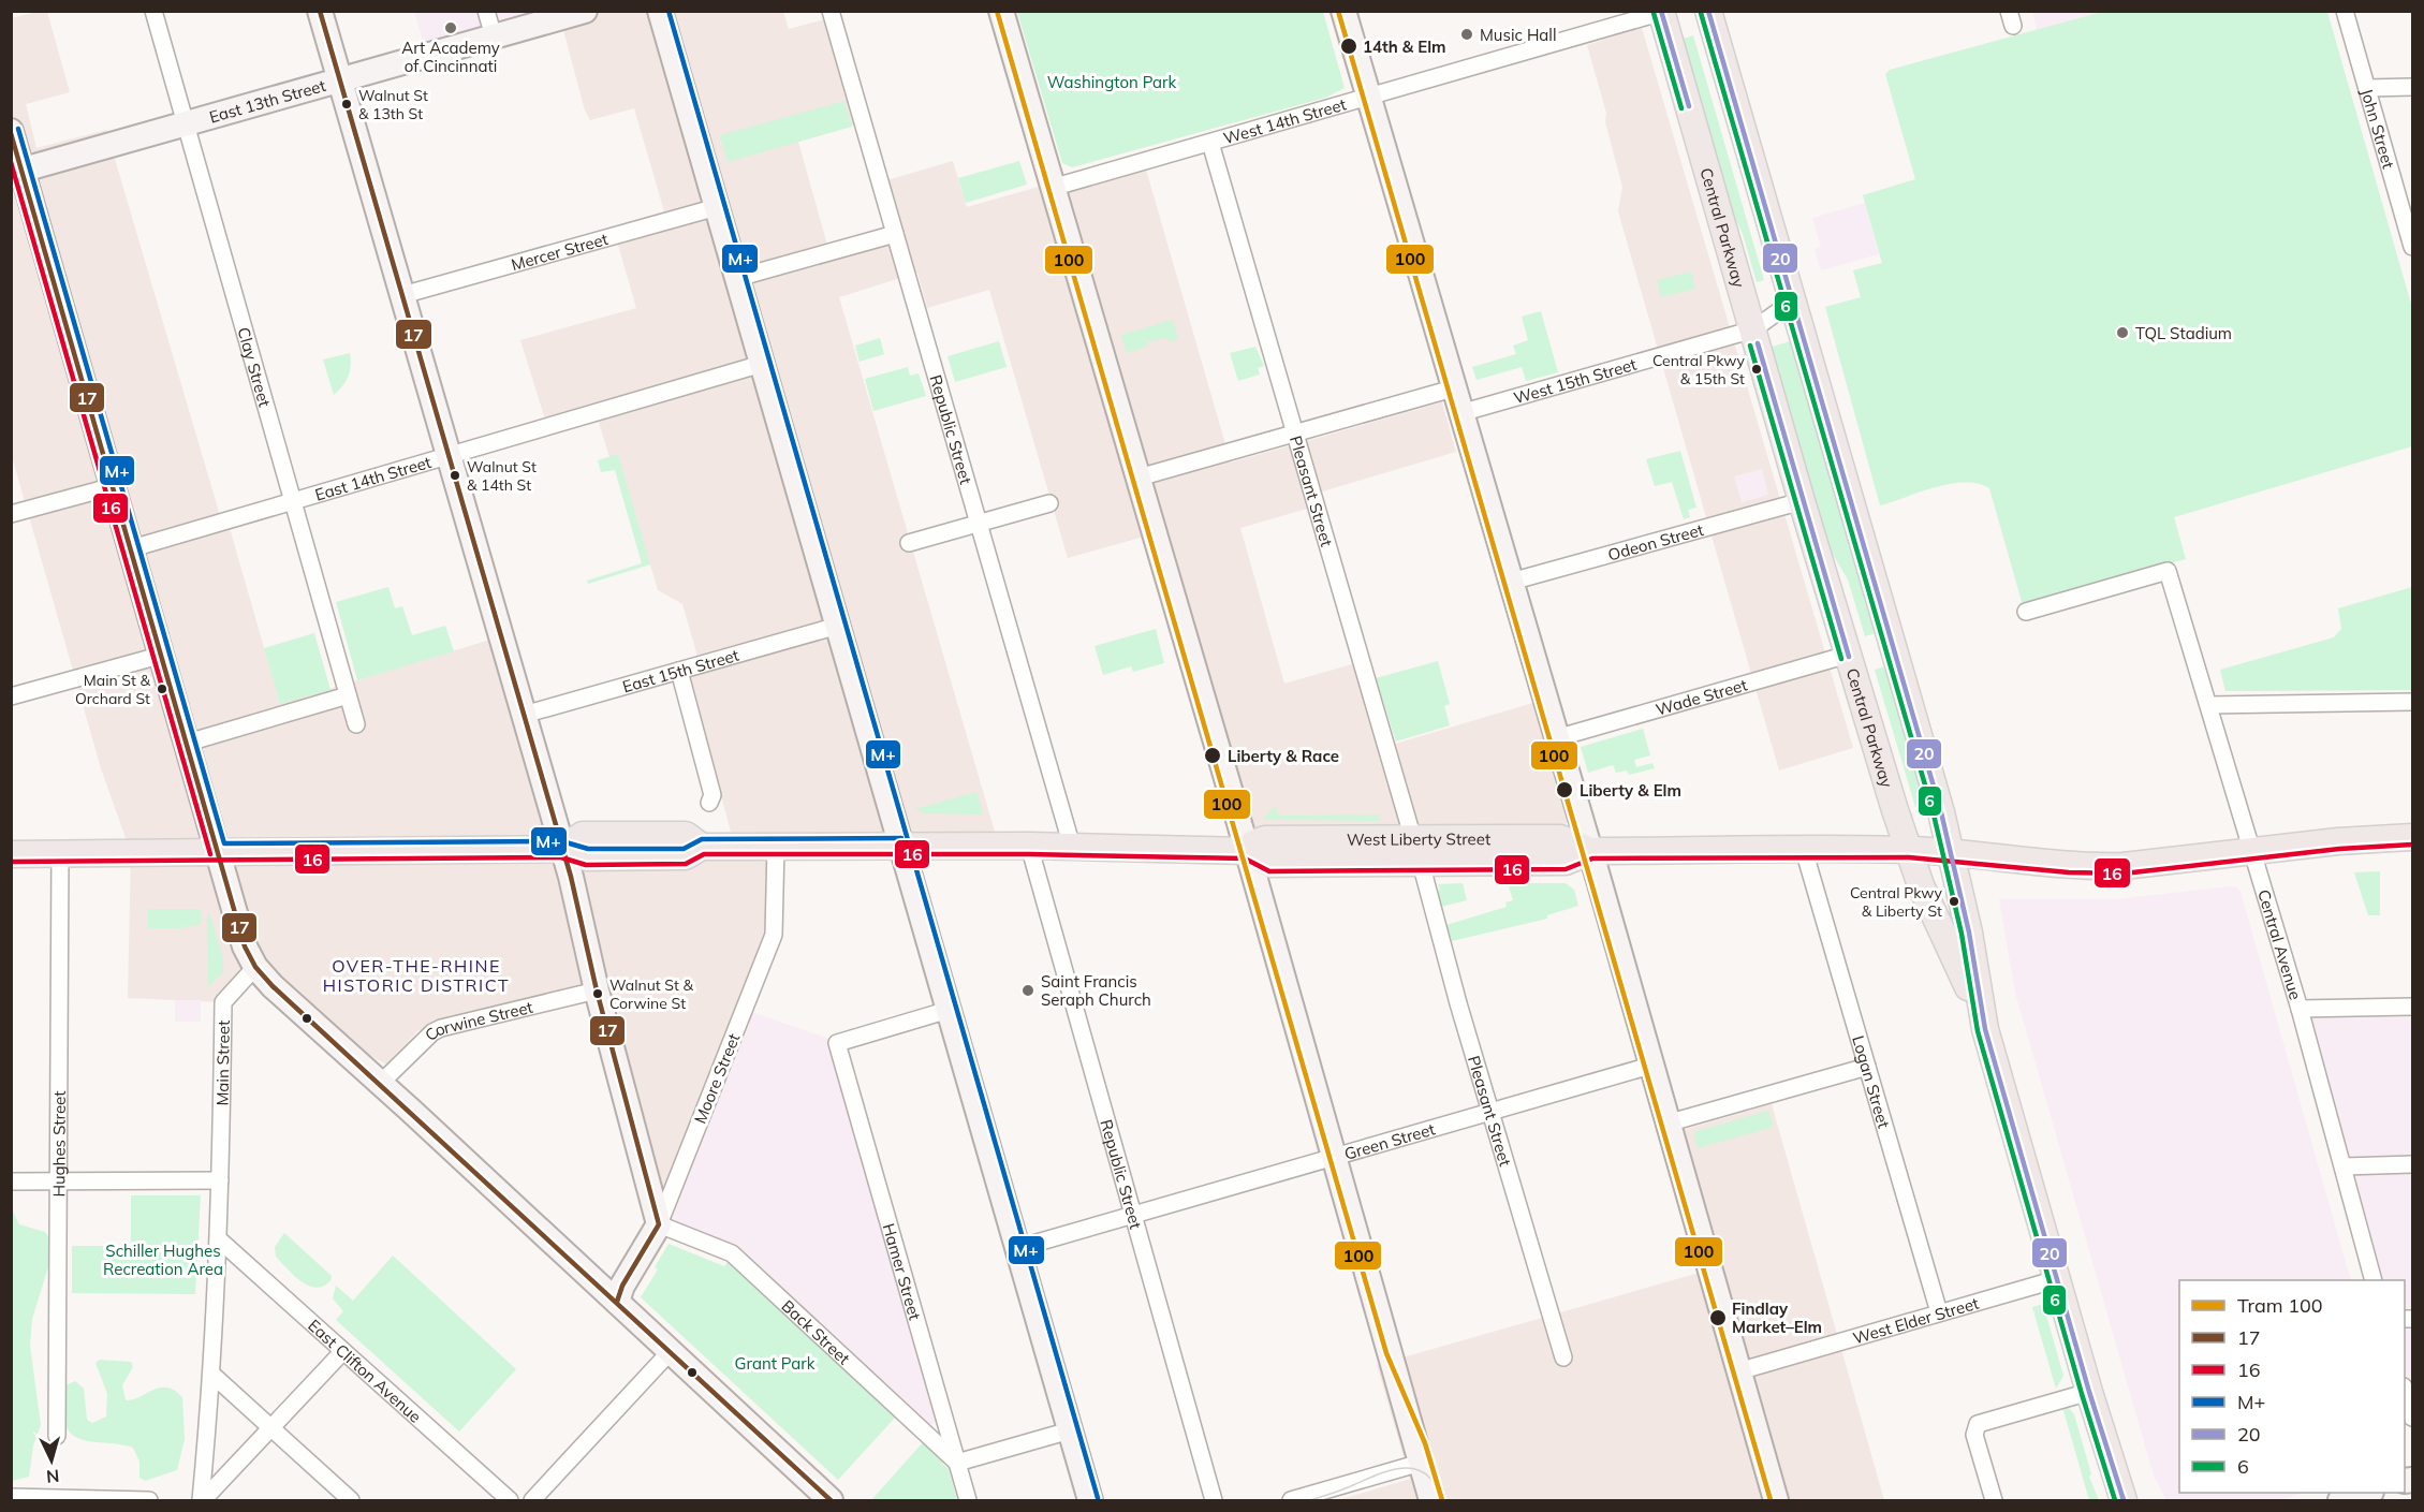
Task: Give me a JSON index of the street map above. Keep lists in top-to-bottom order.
{
  "streets": {
    "main road": ["Central Parkway", "West Liberty Street"],
    "street": [
      "East 13th Street",
      "West 14th Street",
      "John Street",
      "Mercer Street",
      "Clay Street",
      "West 15th Street",
      "Republic Street",
      "East 14th Street",
      "Pleasant Street",
      "Odeon Street",
      "East 15th Street",
      "Wade Street",
      "Central Avenue",
      "Corwine Street",
      "Main Street",
      "Moore Street",
      "Logan Street",
      "Green Street",
      "Hughes Street",
      "Hamer Street",
      "West Elder Street",
      "Back Street",
      "East Clifton Avenue"
    ]
  },
  "crossings": [
    ["East 13th Street", "Clay Street"],
    ["West 14th Street", "Central Parkway"],
    ["West 14th Street", "Pleasant Street"],
    ["Central Parkway", "West 15th Street"],
    ["Central Parkway", "Odeon Street"],
    ["Central Parkway", "Wade Street"],
    ["Central Parkway", "West Liberty Street"],
    ["Central Parkway", "West Elder Street"],
    ["Clay Street", "East 14th Street"],
    ["Republic Street", "West Liberty Street"],
    ["Republic Street", "Green Street"],
    ["Pleasant Street", "West Liberty Street"],
    ["Pleasant Street", "Green Street"],
    ["West Liberty Street", "Central Avenue"],
    ["West Liberty Street", "Moore Street"],
    ["West Liberty Street", "Logan Street"],
    ["West Liberty Street", "Hughes Street"],
    ["Main Street", "East Clifton Avenue"],
    ["Moore Street", "Back Street"],
    ["Logan Street", "West Elder Street"],
    ["Hamer Street", "Back Street"]
  ],
  "districts": ["OVER-THE-RHINE HISTORIC DISTRICT"],
  "parks": ["Washington Park", "Schiller Hughes Recreation Area", "Grant Park"],
  "places": [
    "Art Academy of Cincinnati",
    "Music Hall",
    "14th & Elm",
    "Walnut St & 13th St",
    "TQL Stadium",
    "Central Pkwy & 15th St",
    "Walnut St & 14th St",
    "Main St & Orchard St",
    "Liberty & Race",
    "Liberty & Elm",
    "Central Pkwy & Liberty St",
    "Saint Francis Seraph Church",
    "Walnut St & Corwine St",
    "Findlay Market–Elm"
  ],
  "lines": [
    "tram line 100",
    "transit line 17",
    "transit line M+",
    "transit line 20",
    "transit line 6",
    "transit line 16"
  ],
  "legend": [
    "Tram 100",
    "17",
    "16",
    "M+",
    "20",
    "6"
  ],
  "north": "bottom"
}
